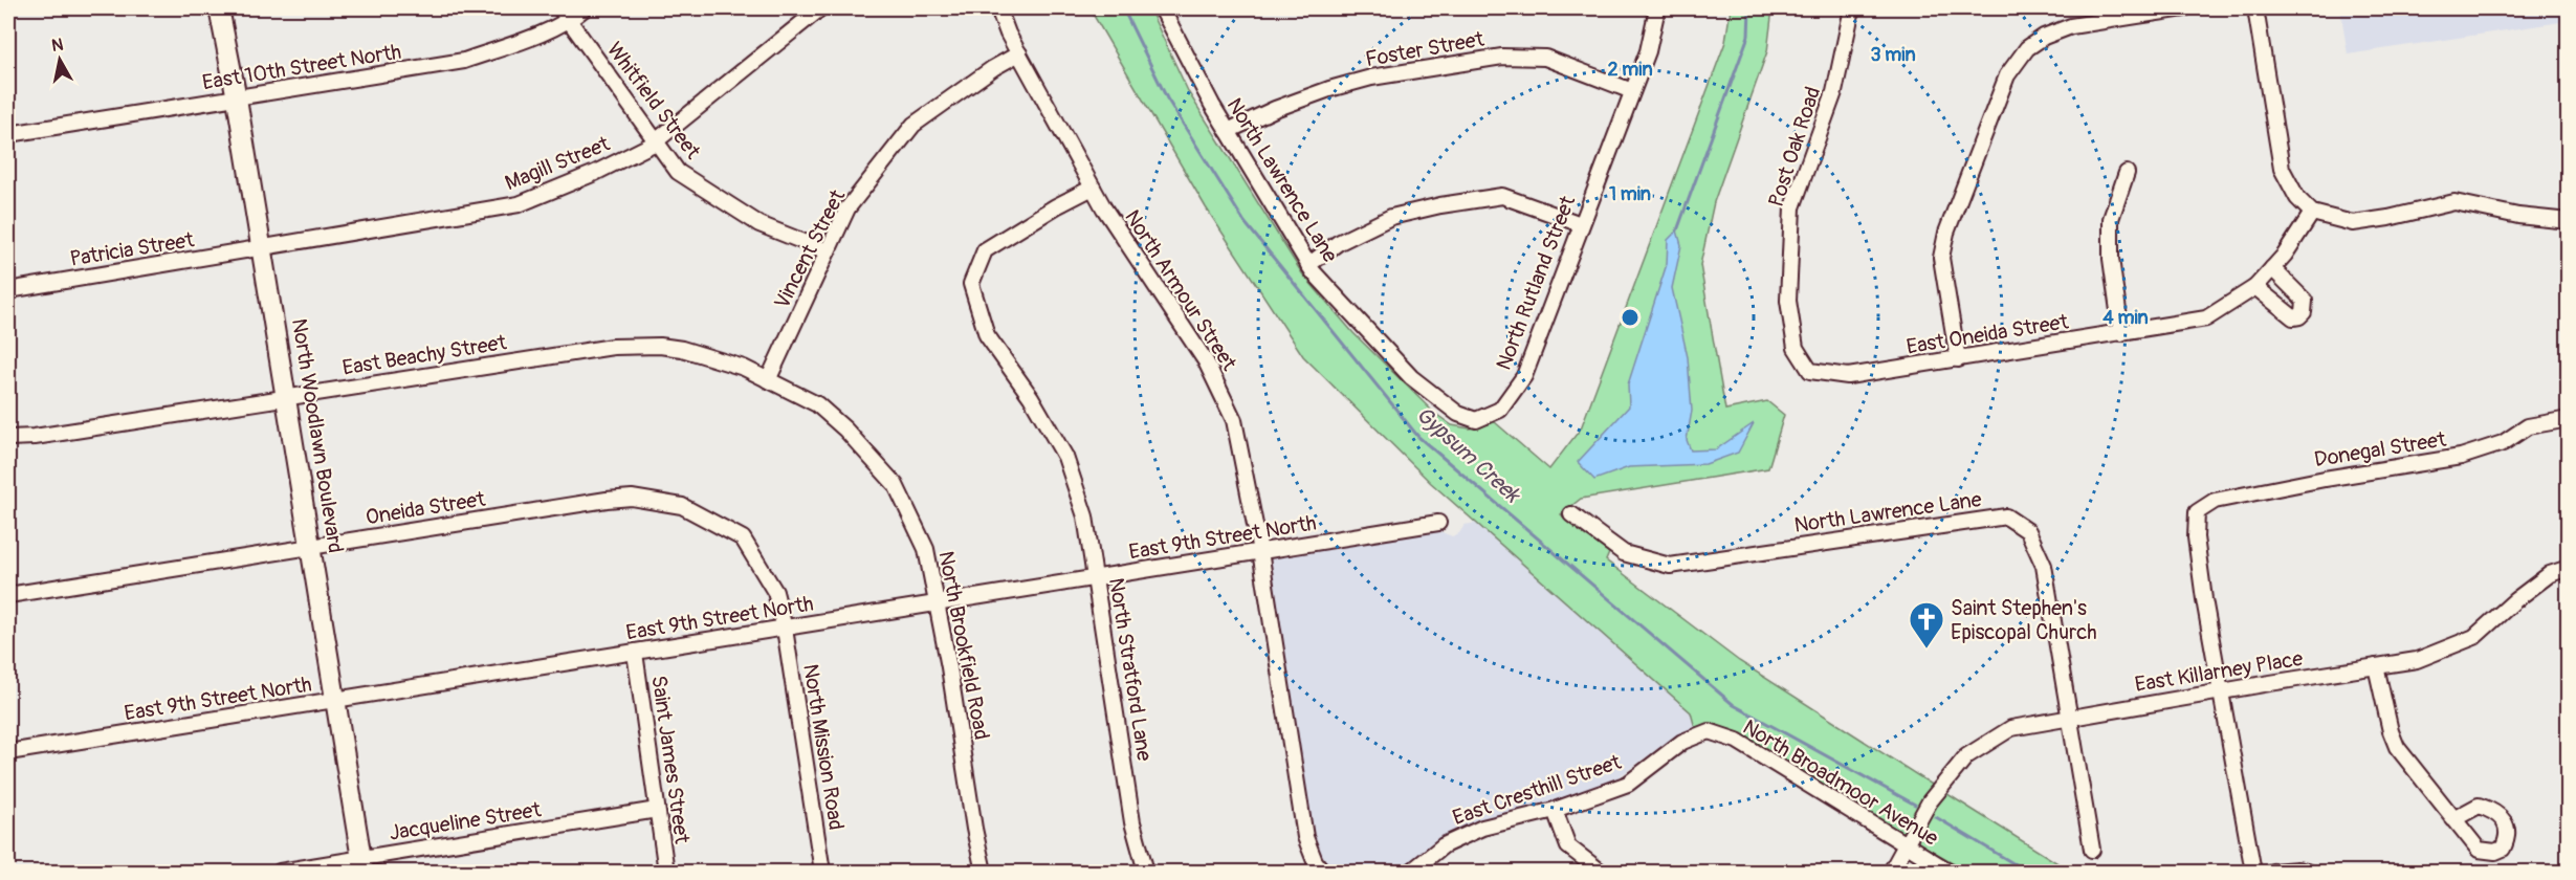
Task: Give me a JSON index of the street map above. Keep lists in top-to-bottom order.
{
  "streets": {
    "main road": ["North Woodlawn Boulevard"],
    "street": [
      "Foster Street",
      "East 10th Street North",
      "Whitfield Street",
      "Post Oak Road",
      "Magill Street",
      "North Lawrence Lane",
      "Patricia Street",
      "Vincent Street",
      "North Rutland Street",
      "North Armour Street",
      "East Oneida Street",
      "East Beachy Street",
      "Donegal Street",
      "Oneida Street",
      "East 9th Street North",
      "North Brookfield Road",
      "North Stratford Lane",
      "East Killarney Place",
      "North Mission Road",
      "Saint James Street",
      "North Broadmoor Avenue",
      "East Cresthill Street",
      "Jacqueline Street"
    ]
  },
  "crossings": [
    ["Foster Street", "North Lawrence Lane"],
    ["Foster Street", "North Rutland Street"],
    ["East 10th Street North", "Whitfield Street"],
    ["East 10th Street North", "North Woodlawn Boulevard"],
    ["Whitfield Street", "Magill Street"],
    ["Whitfield Street", "Vincent Street"],
    ["Post Oak Road", "East Oneida Street"],
    ["Magill Street", "Patricia Street"],
    ["Magill Street", "North Woodlawn Boulevard"],
    ["North Lawrence Lane", "North Rutland Street"],
    ["North Lawrence Lane", "East Killarney Place"],
    ["Patricia Street", "North Woodlawn Boulevard"],
    ["Vincent Street", "North Armour Street"],
    ["Vincent Street", "East Beachy Street"],
    ["Vincent Street", "North Brookfield Road"],
    ["North Armour Street", "East 9th Street North"],
    ["North Armour Street", "North Stratford Lane"],
    ["East Beachy Street", "North Woodlawn Boulevard"],
    ["East Beachy Street", "North Brookfield Road"],
    ["North Woodlawn Boulevard", "Oneida Street"],
    ["North Woodlawn Boulevard", "East 9th Street North"],
    ["North Woodlawn Boulevard", "Jacqueline Street"],
    ["Donegal Street", "East Killarney Place"],
    ["Oneida Street", "East 9th Street North"],
    ["Oneida Street", "North Mission Road"],
    ["East 9th Street North", "North Brookfield Road"],
    ["East 9th Street North", "North Stratford Lane"],
    ["East 9th Street North", "North Mission Road"],
    ["East 9th Street North", "Saint James Street"],
    ["East Killarney Place", "North Broadmoor Avenue"],
    ["Saint James Street", "Jacqueline Street"],
    ["North Broadmoor Avenue", "East Cresthill Street"]
  ],
  "water": ["Gypsum Creek"],
  "places": {
    "church": ["Saint Stephen's Episcopal Church"]
  },
  "north": "top",
  "rings": [
    "3 min",
    "2 min",
    "1 min",
    "4 min"
  ]
}
